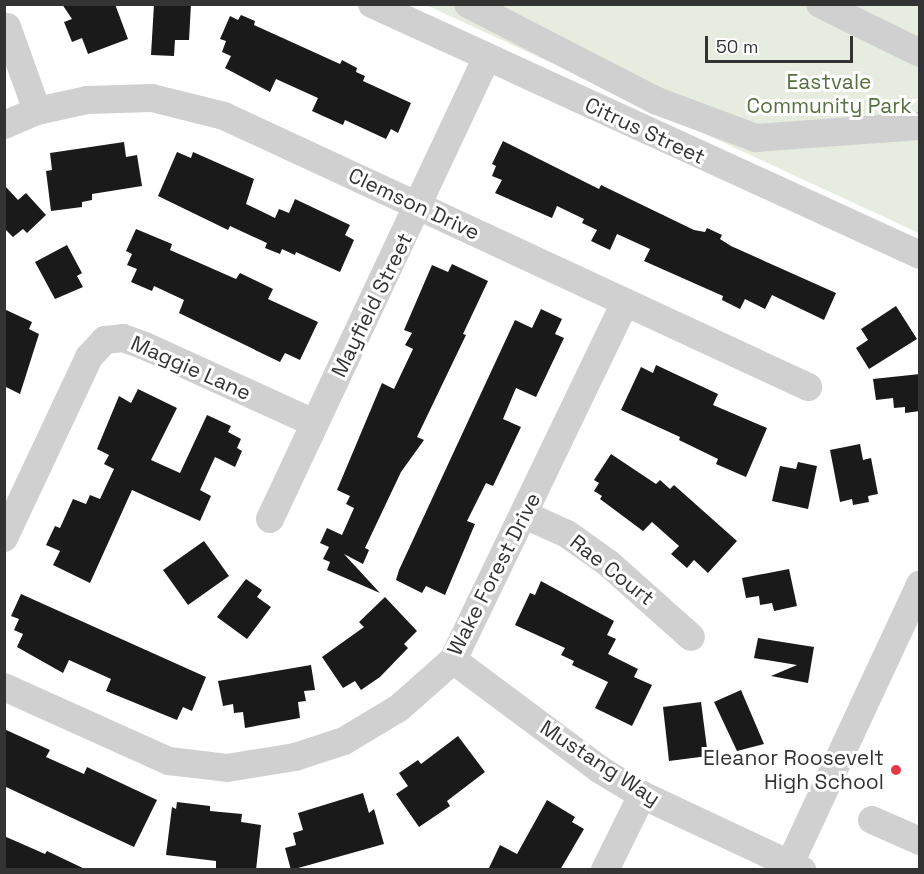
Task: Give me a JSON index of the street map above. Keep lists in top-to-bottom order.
{
  "streets": {
    "street": [
      "Citrus Street",
      "Clemson Drive",
      "Mayfield Street",
      "Maggie Lane",
      "Rae Court",
      "Wake Forest Drive",
      "Mustang Way"
    ]
  },
  "crossings": [
    ["Citrus Street", "Mayfield Street"],
    ["Clemson Drive", "Mayfield Street"],
    ["Clemson Drive", "Wake Forest Drive"],
    ["Mayfield Street", "Maggie Lane"],
    ["Rae Court", "Wake Forest Drive"],
    ["Wake Forest Drive", "Mustang Way"]
  ],
  "parks": ["Eastvale Community Park"],
  "places": ["Eleanor Roosevelt High School"],
  "scale_bar": "50 m"
}
